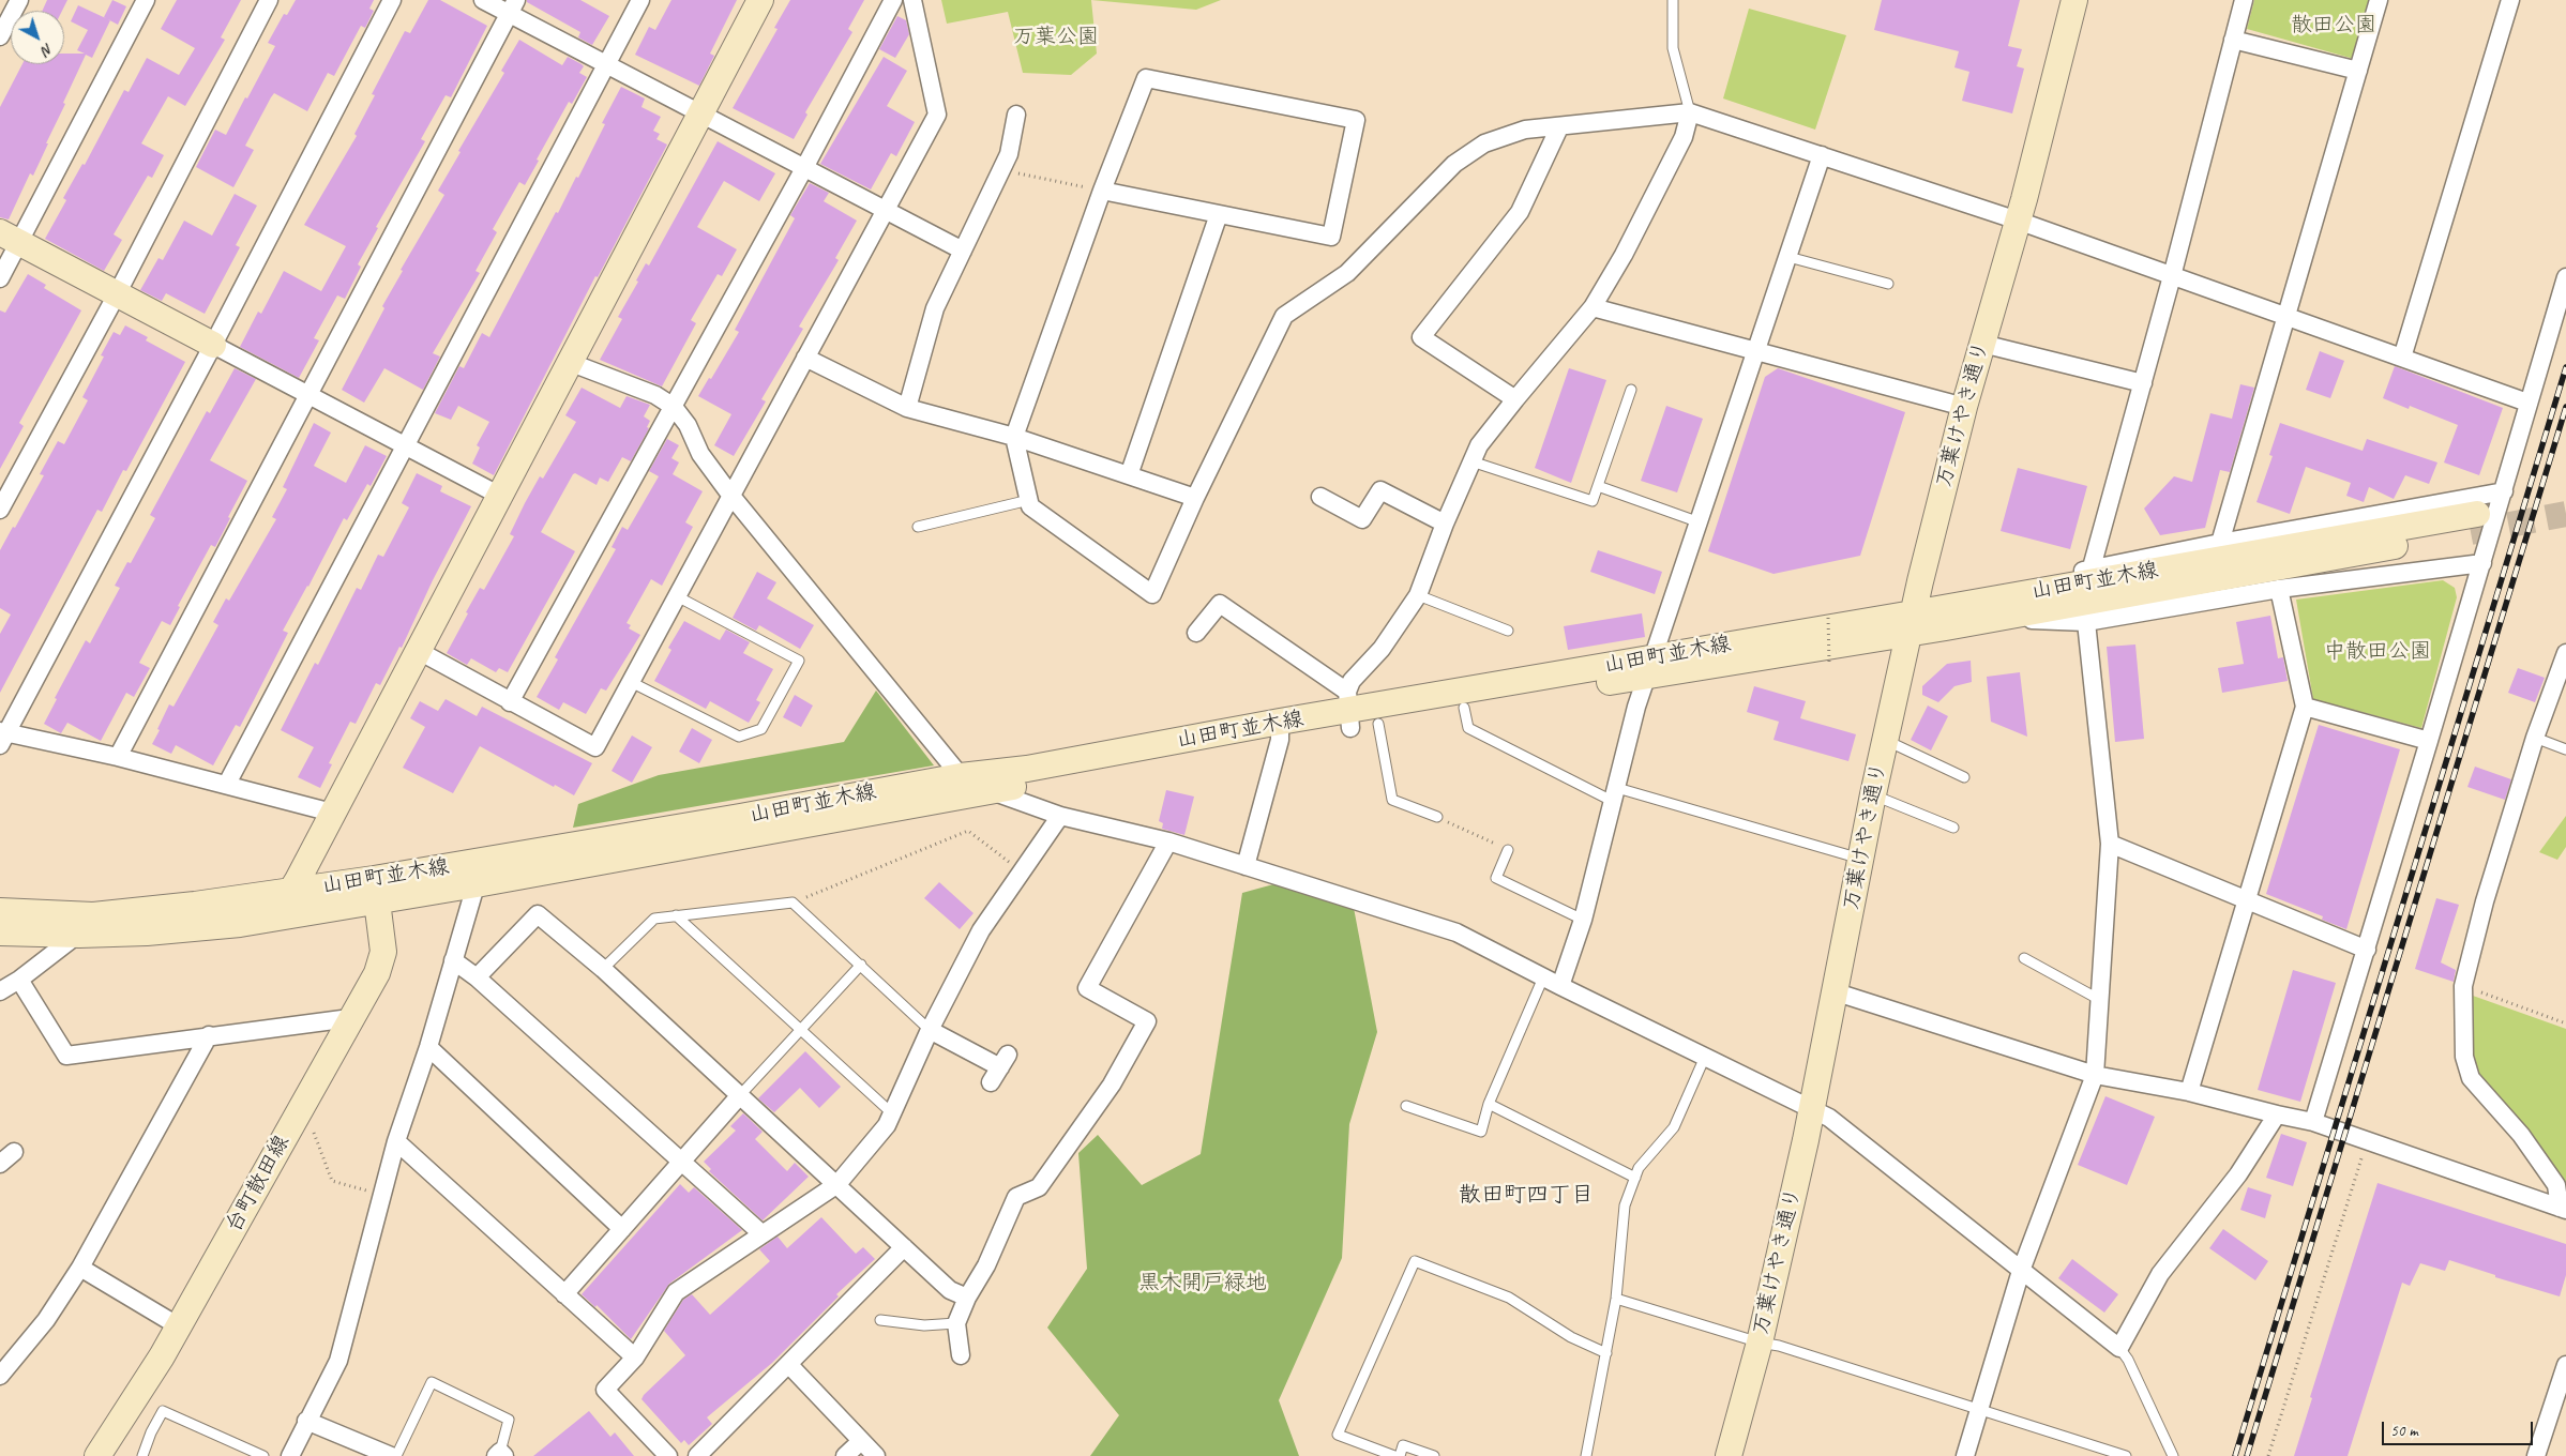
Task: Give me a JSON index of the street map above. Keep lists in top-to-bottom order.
{
  "streets": {
    "street": ["万葉けやき通り", "山田町並木線", "台町散田線"]
  },
  "crossings": [
    ["万葉けやき通り", "山田町並木線"],
    ["山田町並木線", "台町散田線"]
  ],
  "districts": ["散田町四丁目"],
  "parks": [
    "散田公園",
    "万葉公園",
    "中散田公園",
    "黒木開戸緑地"
  ],
  "scale_bar": "50 m",
  "north": "bottom right"
}
